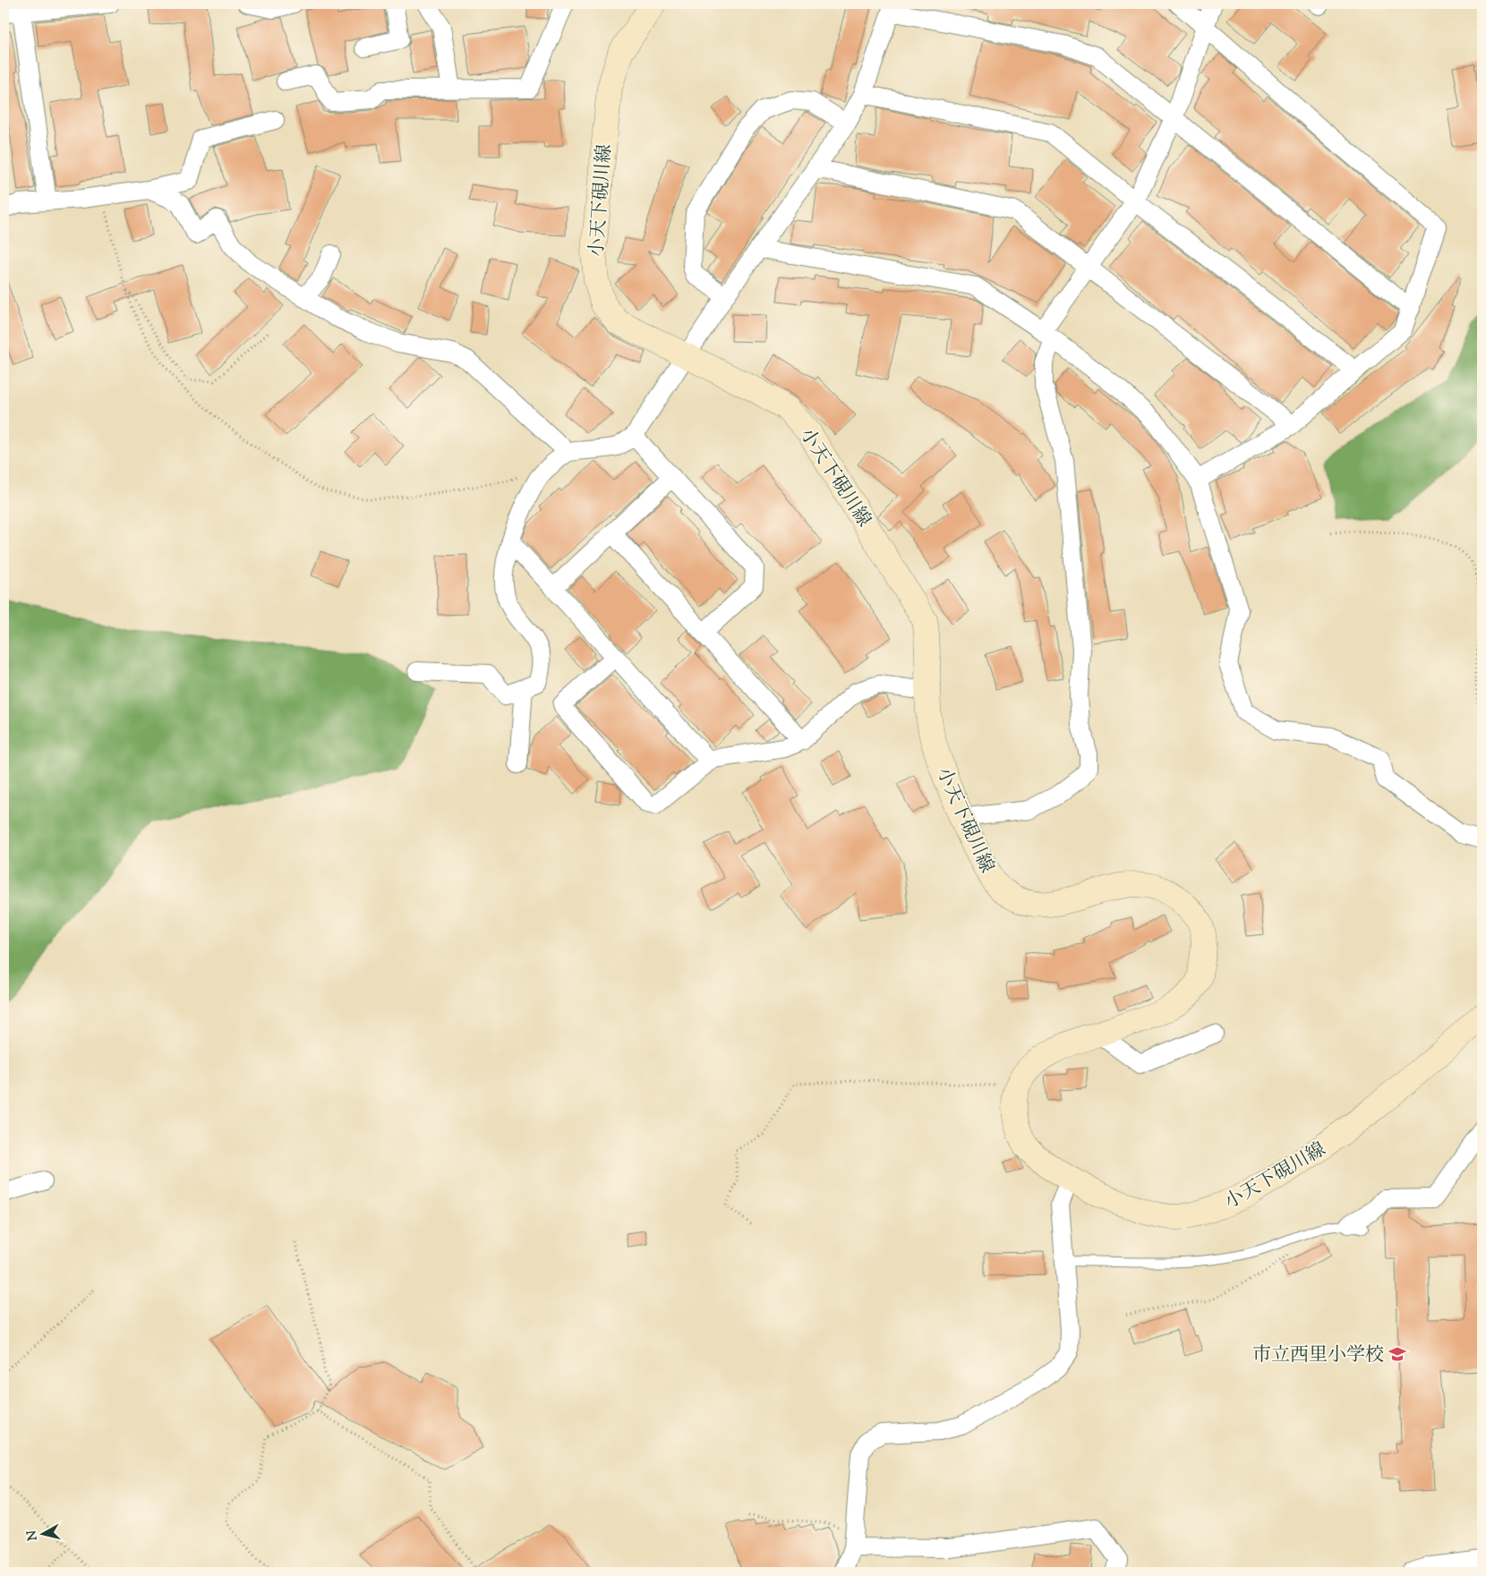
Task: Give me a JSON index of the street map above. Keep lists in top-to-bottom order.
{
  "streets": {
    "main road": ["小天下硯川線"]
  },
  "places": {
    "school or university": ["市立西里小学校"]
  },
  "north": "left"
}
